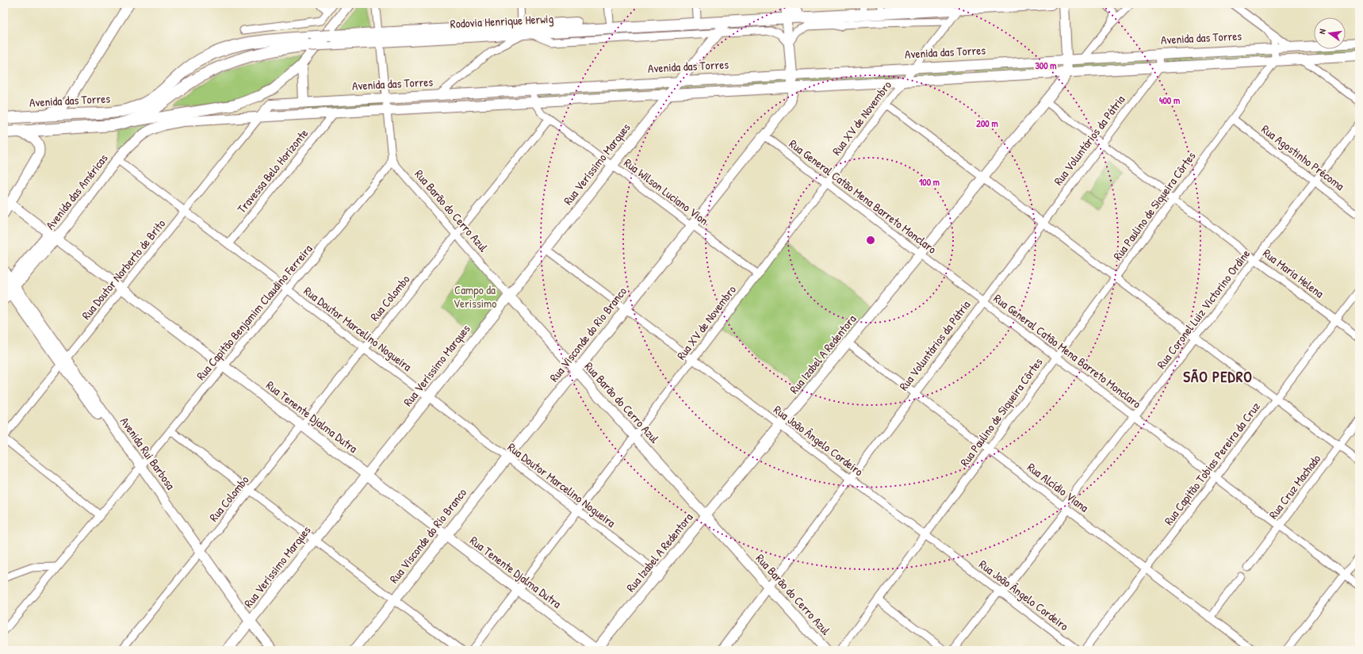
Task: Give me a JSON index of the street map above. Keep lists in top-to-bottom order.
{
  "streets": {
    "highway": ["Rodovia Henrique Herwig", "Avenida das Torres"],
    "main road": [
      "Rua Voluntários da Pátria",
      "Rua Veríssimo Marques",
      "Avenida das Américas",
      "Rua Barão do Cerro Azul",
      "Rua Visconde do Rio Branco",
      "Rua Izabel A Redentora",
      "Rua Tenente Djalma Dutra",
      "Avenida Rui Barbosa"
    ],
    "street": [
      "Rua XV de Novembro",
      "Rua Agostinho Précoma",
      "Travessa Belo Horizonte",
      "Rua Wilson Luciano Vion",
      "Rua General Catão Mena Barreto Monclaro",
      "Rua Paulino de Siqueira Côrtes",
      "Rua Doutor Norberto de Brito",
      "Rua Maria Helena",
      "Rua Colombo",
      "Rua Coronel Luiz Victorino Ordine",
      "Rua Capitão Benjamim Claudino Ferreira",
      "Rua Doutor Marcelino Nogueira",
      "Rua João Ângelo Cordeiro",
      "Rua Capitão Tobias Pereira da Cruz",
      "Rua Cruz Machado",
      "Rua Alcídio Viana"
    ]
  },
  "crossings": [
    ["Rodovia Henrique Herwig", "Avenida das Torres"],
    ["Rodovia Henrique Herwig", "Rua XV de Novembro"],
    ["Rodovia Henrique Herwig", "Rua Veríssimo Marques"],
    ["Rodovia Henrique Herwig", "Rua Barão do Cerro Azul"],
    ["Rodovia Henrique Herwig", "Rua Visconde do Rio Branco"],
    ["Avenida das Torres", "Rua XV de Novembro"],
    ["Avenida das Torres", "Rua Veríssimo Marques"],
    ["Avenida das Torres", "Rua Barão do Cerro Azul"],
    ["Avenida das Torres", "Rua Doutor Norberto de Brito"],
    ["Avenida das Torres", "Rua Visconde do Rio Branco"],
    ["Rua XV de Novembro", "Rua Wilson Luciano Vion"],
    ["Rua XV de Novembro", "Rua General Catão Mena Barreto Monclaro"],
    ["Rua XV de Novembro", "Rua Barão do Cerro Azul"],
    ["Rua XV de Novembro", "Rua Doutor Marcelino Nogueira"],
    ["Rua XV de Novembro", "Rua Tenente Djalma Dutra"],
    ["Rua XV de Novembro", "Rua João Ângelo Cordeiro"],
    ["Rua Voluntários da Pátria", "Rua General Catão Mena Barreto Monclaro"],
    ["Rua Voluntários da Pátria", "Rua Barão do Cerro Azul"],
    ["Rua Voluntários da Pátria", "Rua Maria Helena"],
    ["Rua Voluntários da Pátria", "Rua João Ângelo Cordeiro"],
    ["Rua Voluntários da Pátria", "Rua Alcídio Viana"],
    ["Rua Agostinho Précoma", "Rua Paulino de Siqueira Côrtes"],
    ["Rua Agostinho Précoma", "Rua Coronel Luiz Victorino Ordine"],
    ["Rua Veríssimo Marques", "Rua Wilson Luciano Vion"],
    ["Rua Veríssimo Marques", "Rua Barão do Cerro Azul"],
    ["Rua Veríssimo Marques", "Rua Doutor Marcelino Nogueira"],
    ["Rua Veríssimo Marques", "Rua Tenente Djalma Dutra"],
    ["Rua Veríssimo Marques", "Rua João Ângelo Cordeiro"],
    ["Rua Veríssimo Marques", "Avenida Rui Barbosa"],
    ["Travessa Belo Horizonte", "Rua Doutor Marcelino Nogueira"],
    ["Avenida das Américas", "Rua Doutor Marcelino Nogueira"],
    ["Avenida das Américas", "Rua Tenente Djalma Dutra"],
    ["Avenida das Américas", "Avenida Rui Barbosa"],
    ["Rua Wilson Luciano Vion", "Rua Colombo"],
    ["Rua Wilson Luciano Vion", "Rua Visconde do Rio Branco"],
    ["Rua General Catão Mena Barreto Monclaro", "Rua Paulino de Siqueira Côrtes"],
    ["Rua General Catão Mena Barreto Monclaro", "Rua Coronel Luiz Victorino Ordine"],
    ["Rua General Catão Mena Barreto Monclaro", "Rua Visconde do Rio Branco"],
    ["Rua General Catão Mena Barreto Monclaro", "Rua Izabel A Redentora"],
    ["Rua General Catão Mena Barreto Monclaro", "Rua Capitão Tobias Pereira da Cruz"],
    ["Rua General Catão Mena Barreto Monclaro", "Rua Cruz Machado"],
    ["Rua Paulino de Siqueira Côrtes", "Rua Maria Helena"],
    ["Rua Paulino de Siqueira Côrtes", "Rua João Ângelo Cordeiro"],
    ["Rua Paulino de Siqueira Côrtes", "Rua Alcídio Viana"],
    ["Rua Barão do Cerro Azul", "Rua Colombo"],
    ["Rua Barão do Cerro Azul", "Rua Capitão Benjamim Claudino Ferreira"],
    ["Rua Barão do Cerro Azul", "Rua Visconde do Rio Branco"],
    ["Rua Barão do Cerro Azul", "Rua Izabel A Redentora"],
    ["Rua Doutor Norberto de Brito", "Rua Doutor Marcelino Nogueira"],
    ["Rua Doutor Norberto de Brito", "Rua Tenente Djalma Dutra"],
    ["Rua Doutor Norberto de Brito", "Avenida Rui Barbosa"],
    ["Rua Maria Helena", "Rua Coronel Luiz Victorino Ordine"],
    ["Rua Maria Helena", "Rua Izabel A Redentora"],
    ["Rua Maria Helena", "Rua Capitão Tobias Pereira da Cruz"],
    ["Rua Colombo", "Rua Doutor Marcelino Nogueira"],
    ["Rua Colombo", "Rua Tenente Djalma Dutra"],
    ["Rua Colombo", "Avenida Rui Barbosa"],
    ["Rua Coronel Luiz Victorino Ordine", "Rua João Ângelo Cordeiro"],
    ["Rua Coronel Luiz Victorino Ordine", "Rua Alcídio Viana"],
    ["Rua Capitão Benjamim Claudino Ferreira", "Rua Doutor Marcelino Nogueira"],
    ["Rua Capitão Benjamim Claudino Ferreira", "Rua Tenente Djalma Dutra"],
    ["Rua Capitão Benjamim Claudino Ferreira", "Avenida Rui Barbosa"],
    ["Rua Doutor Marcelino Nogueira", "Rua Visconde do Rio Branco"],
    ["Rua Doutor Marcelino Nogueira", "Rua Izabel A Redentora"],
    ["Rua Visconde do Rio Branco", "Rua Tenente Djalma Dutra"],
    ["Rua Visconde do Rio Branco", "Rua João Ângelo Cordeiro"],
    ["Rua Izabel A Redentora", "Rua Tenente Djalma Dutra"],
    ["Rua Izabel A Redentora", "Rua João Ângelo Cordeiro"],
    ["Rua Izabel A Redentora", "Rua Alcídio Viana"],
    ["Rua Capitão Tobias Pereira da Cruz", "Rua Alcídio Viana"]
  ],
  "districts": ["SÃO PEDRO"],
  "parks": ["Campo da Verissimo"],
  "north": "left",
  "rings": [
    "300 m",
    "400 m",
    "200 m",
    "100 m"
  ]
}
